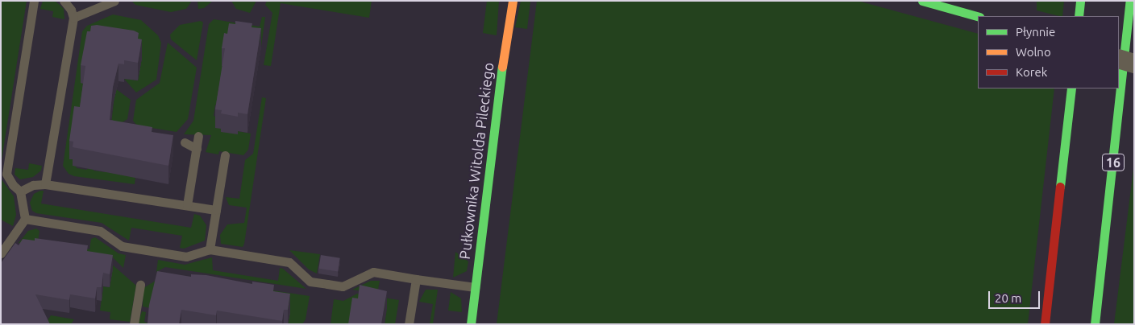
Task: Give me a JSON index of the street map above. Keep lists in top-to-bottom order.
{
  "streets": {
    "main road": ["Pułkownika Witolda Pileckiego", "16"]
  },
  "legend": ["Płynnie", "Wolno", "Korek"],
  "scale_bar": "20 m"
}
